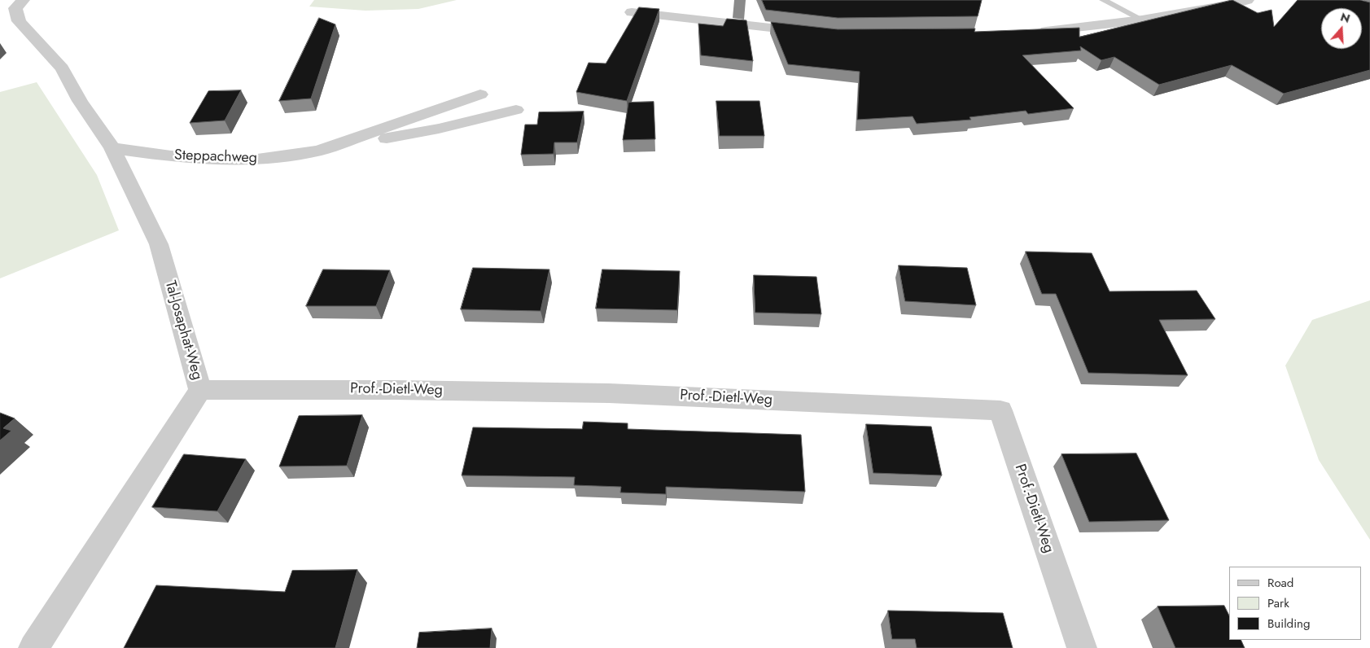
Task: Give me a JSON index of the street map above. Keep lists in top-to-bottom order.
{
  "streets": {
    "street": ["Steppachweg", "Tal-Josaphat-Weg", "Prof.-Dietl-Weg"]
  },
  "crossings": [
    ["Steppachweg", "Tal-Josaphat-Weg"],
    ["Tal-Josaphat-Weg", "Prof.-Dietl-Weg"]
  ],
  "legend": ["Road", "Park", "Building"],
  "north": "top"
}
